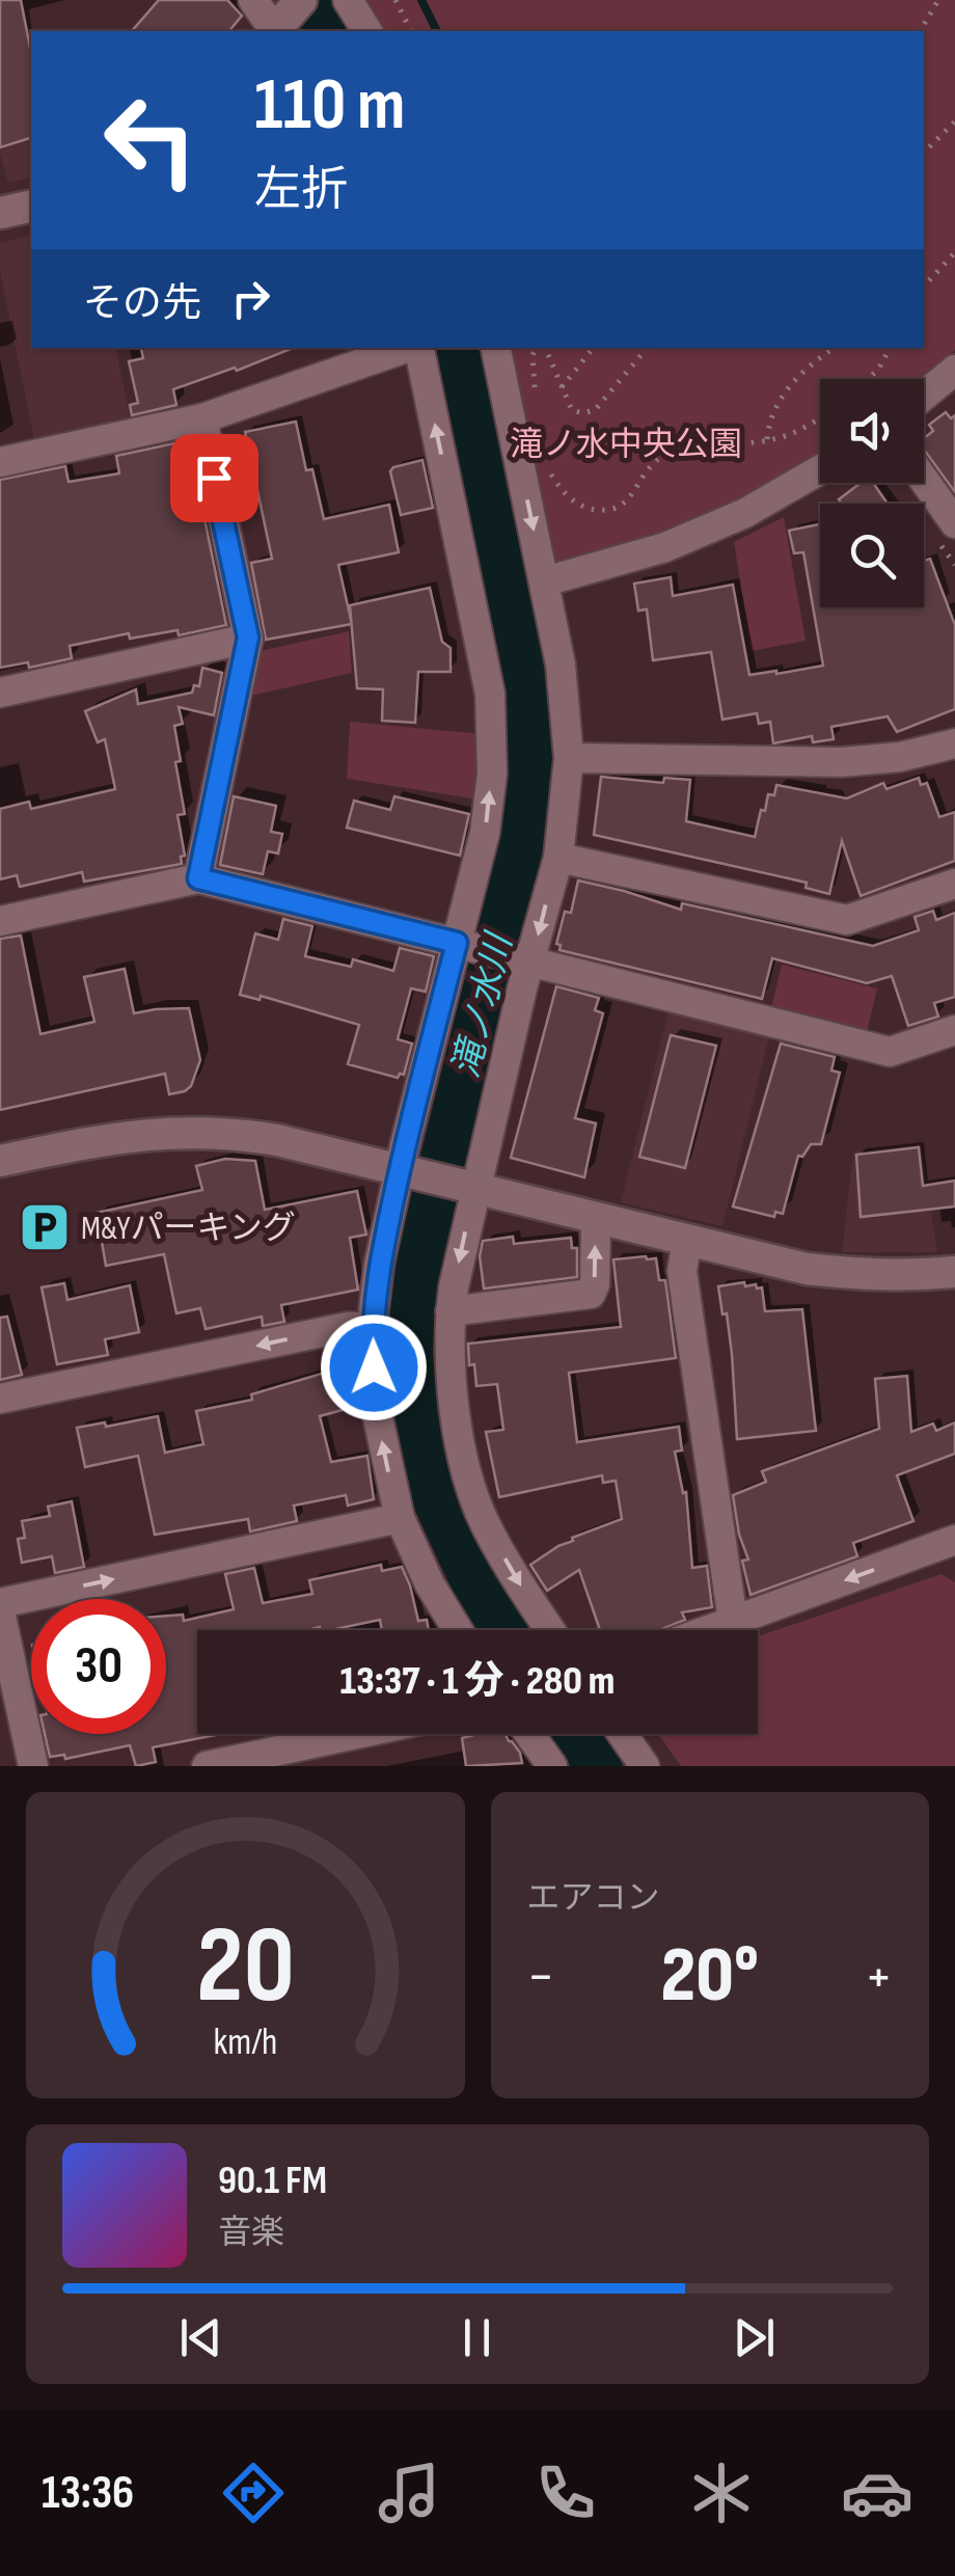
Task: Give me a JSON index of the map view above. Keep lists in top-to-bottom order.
{
  "water": ["滝ノ水川"],
  "parks": ["滝ノ水中央公園"],
  "places": {
    "parking": ["M&Yパーキング"]
  },
  "page": {
    "turn": ["110 m", "左折"],
    "then": "その先",
    "limit": "30",
    "trip": "13:37 · 1 分 · 280 m",
    "tile": "エアコン",
    "heat": ["−", "20°", "+"],
    "song": ["90.1 FM", "音楽"],
    "tabs": "13:36",
    "gauge": ["20", "km/h"]
  }
}
